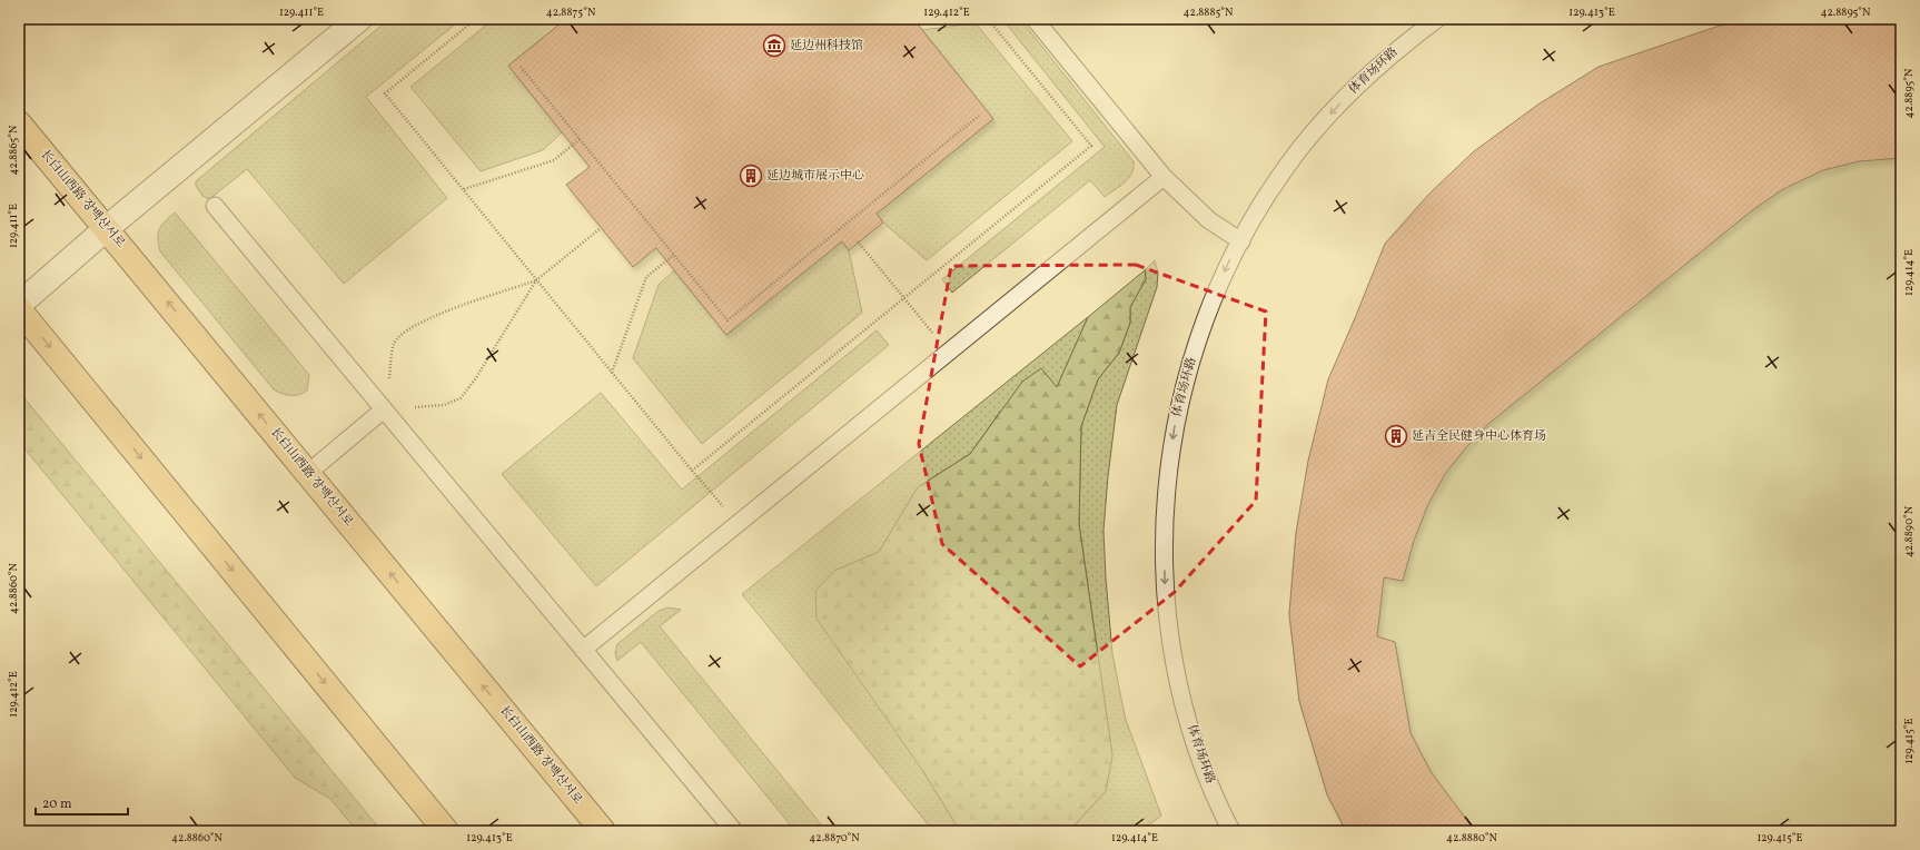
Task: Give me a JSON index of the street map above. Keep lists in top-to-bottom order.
{
  "streets": {
    "main road": ["长白山西路 장백산서로"],
    "lane": ["体育场环路"]
  },
  "one_way": ["体育场环路"],
  "places": {
    "museum": ["延边州科技馆"],
    "building": ["延边城市展示中心", "延吉全民健身中心体育场"]
  },
  "scale_bar": "20 m",
  "coordinates": [
    "129.411°E",
    "42.8875°N",
    "129.412°E",
    "42.8885°N",
    "129.413°E",
    "42.8895°N",
    "42.8865°N",
    "129.414°E",
    "42.8890°N",
    "42.8860°N",
    "129.415°E",
    "42.8870°N",
    "42.8880°N"
  ]
}
